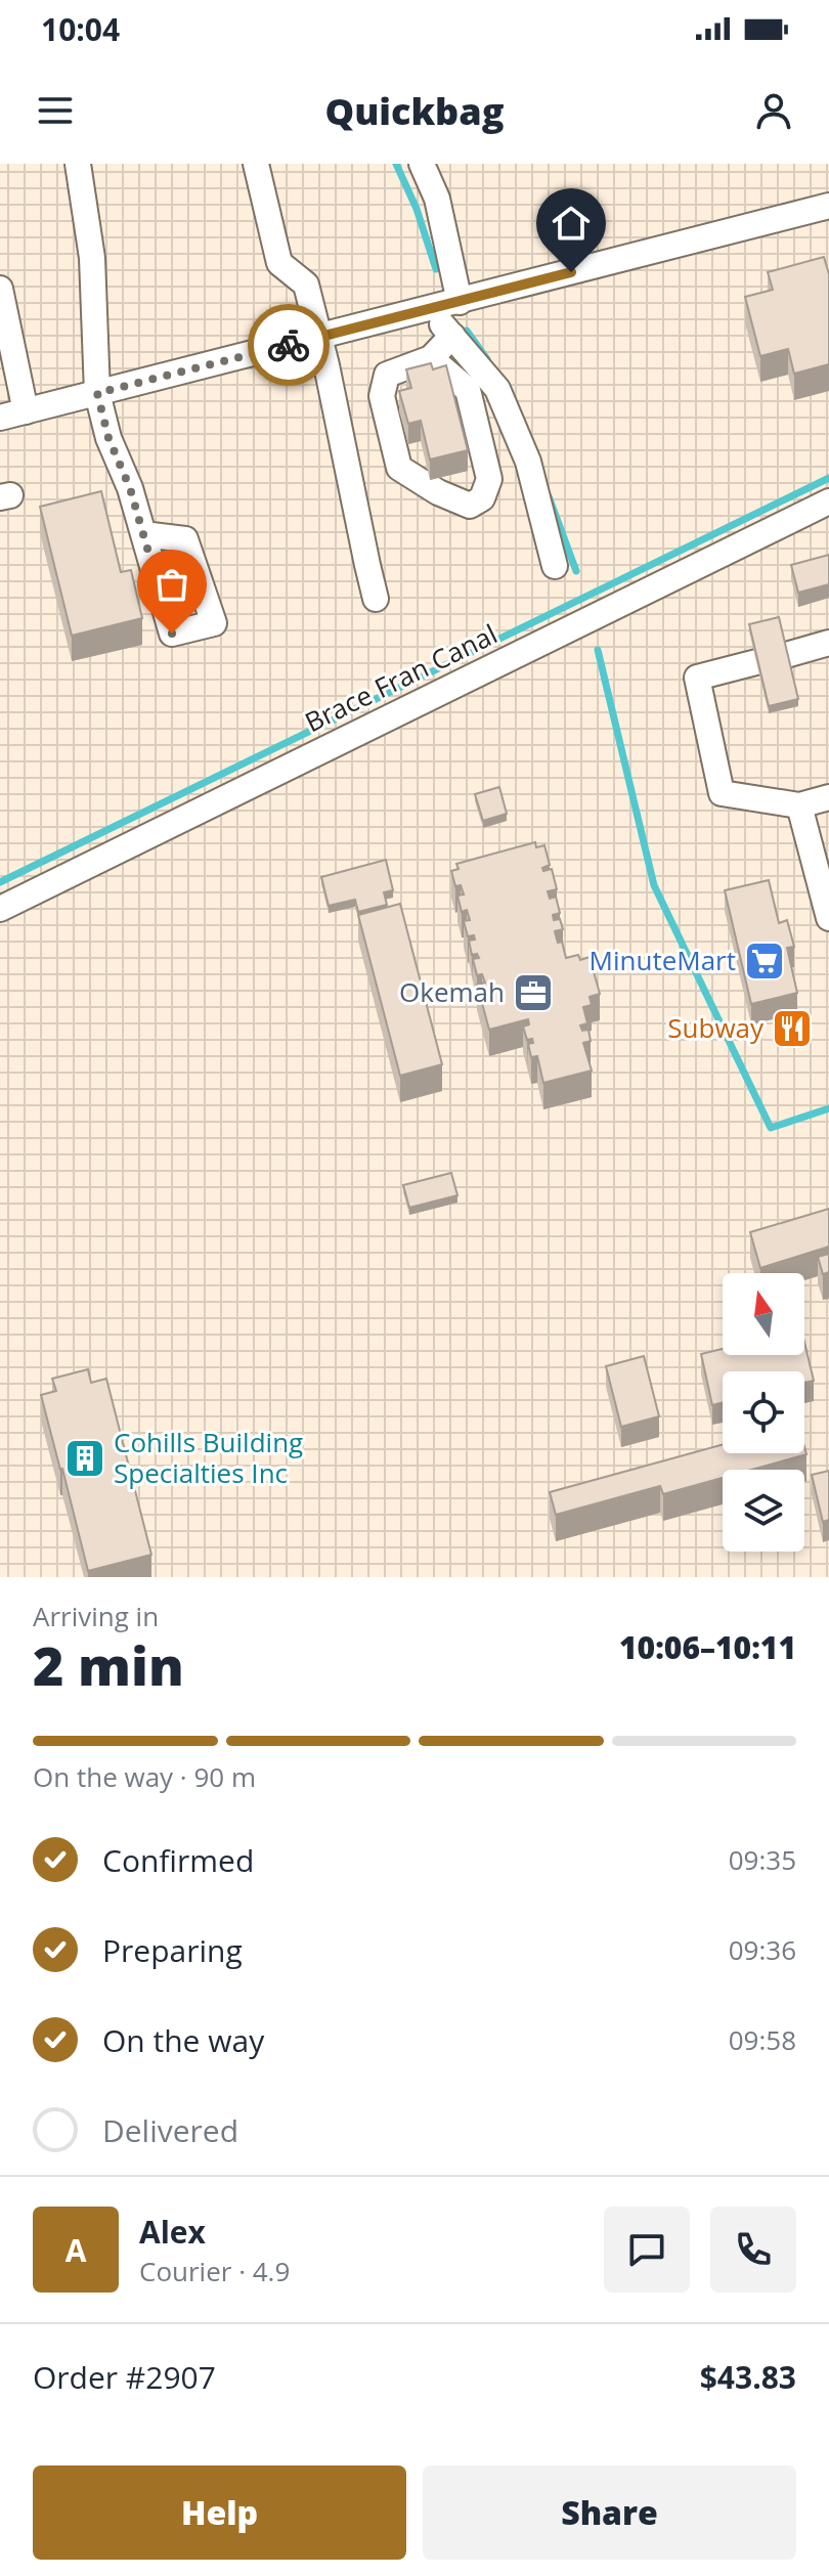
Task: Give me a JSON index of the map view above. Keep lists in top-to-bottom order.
{
  "streets": {
    "street": ["Brace Fran Canal"]
  },
  "places": {
    "supermarket": ["MinuteMart"],
    "office": ["Okemah"],
    "restaurant": ["Subway"],
    "building": ["Cohills Building Specialties Inc"]
  },
  "north": "top",
  "page": {
    "status": "10:04",
    "header": "Quickbag",
    "heading": ["2 min", "Arriving in", "10:06–10:11"],
    "panel": [
      "Alex",
      "Courier · 4.9",
      "Order #2907",
      "$43.83"
    ],
    "bar": "On the way · 90 m",
    "list": [
      ["Confirmed", "09:35"],
      ["Preparing", "09:36"],
      ["On the way", "09:58"],
      "Delivered"
    ],
    "round": "A",
    "buttons": ["Help", "Share"]
  }
}
